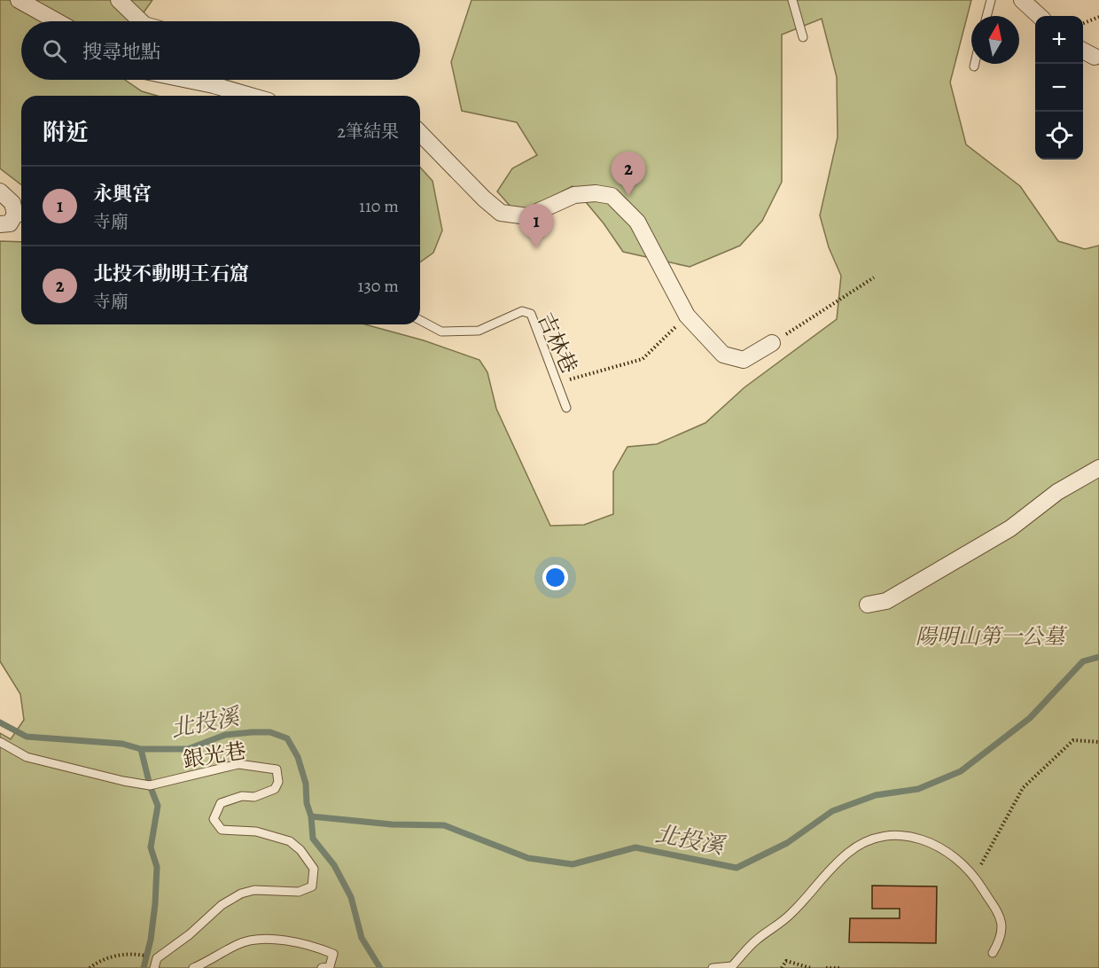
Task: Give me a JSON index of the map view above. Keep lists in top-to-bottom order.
{
  "streets": {
    "lane": ["吉林巷", "銀光巷"]
  },
  "water": ["北投溪"],
  "parks": ["陽明山第一公墓"],
  "north": "top",
  "page": {
    "map_buttons": ["+", "−"],
    "search": "搜尋地點",
    "heading": ["附近", "2筆結果"],
    "pins": ["2", "1"],
    "list": [
      {
        "mark": "1",
        "name": "永興宮",
        "note": "寺廟",
        "value": "110 m"
      },
      {
        "mark": "2",
        "name": "北投不動明王石窟",
        "note": "寺廟",
        "value": "130 m"
      }
    ]
  }
}
